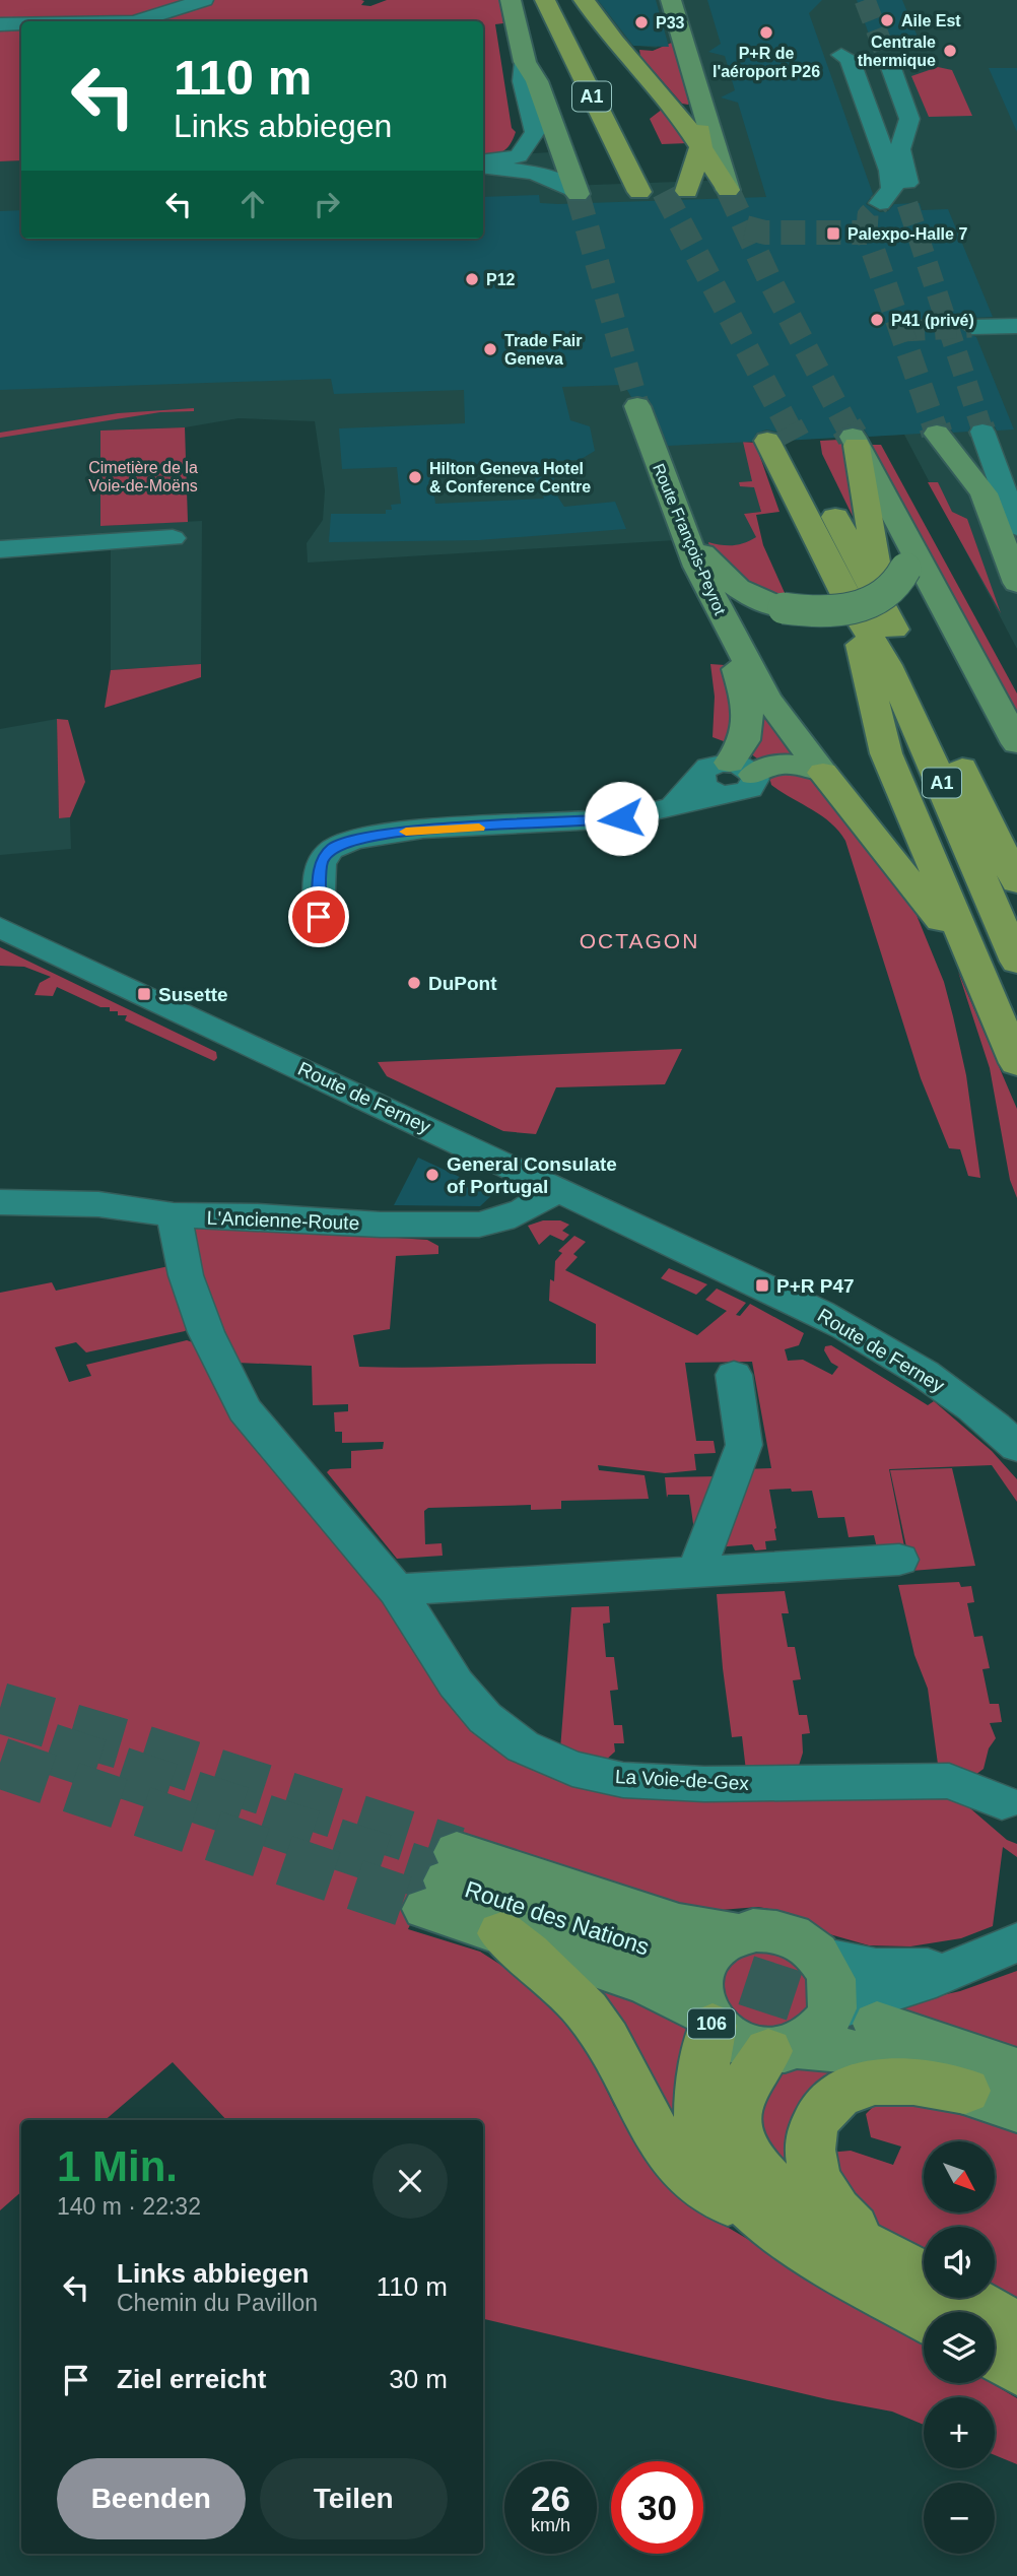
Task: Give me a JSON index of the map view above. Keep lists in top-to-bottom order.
{
  "streets": {
    "highway": ["A1"],
    "main road": ["Route François-Peyrot", "Route des Nations", "106"],
    "street": ["Route de Ferney", "L'Ancienne-Route", "La Voie-de-Gex"]
  },
  "crossings": [
    ["Route de Ferney", "L'Ancienne-Route"],
    ["L'Ancienne-Route", "La Voie-de-Gex"]
  ],
  "districts": ["OCTAGON"],
  "parks": ["Cimetière de la Voie-de-Moëns"],
  "places": {
    "other": [
      "Aile Est",
      "P33",
      "P+R de l'aéroport P26",
      "Centrale thermique",
      "P12",
      "P41 (privé)",
      "Trade Fair Geneva",
      "Hilton Geneva Hotel & Conference Centre",
      "DuPont",
      "General Consulate of Portugal"
    ],
    "transit": ["Palexpo-Halle 7", "Susette", "P+R P47"]
  },
  "north": "bottom right",
  "page": {
    "turn": ["110 m", "Links abbiegen"],
    "heading": ["1 Min.", "140 m · 22:32"],
    "map_buttons": ["+", "−"],
    "list": [
      {
        "name": "Links abbiegen",
        "note": "Chemin du Pavillon",
        "value": "110 m"
      },
      {
        "name": "Ziel erreicht",
        "value": "30 m"
      }
    ],
    "buttons": ["Beenden", "Teilen"],
    "speed": "26 km/h",
    "limit": "30"
  }
}
